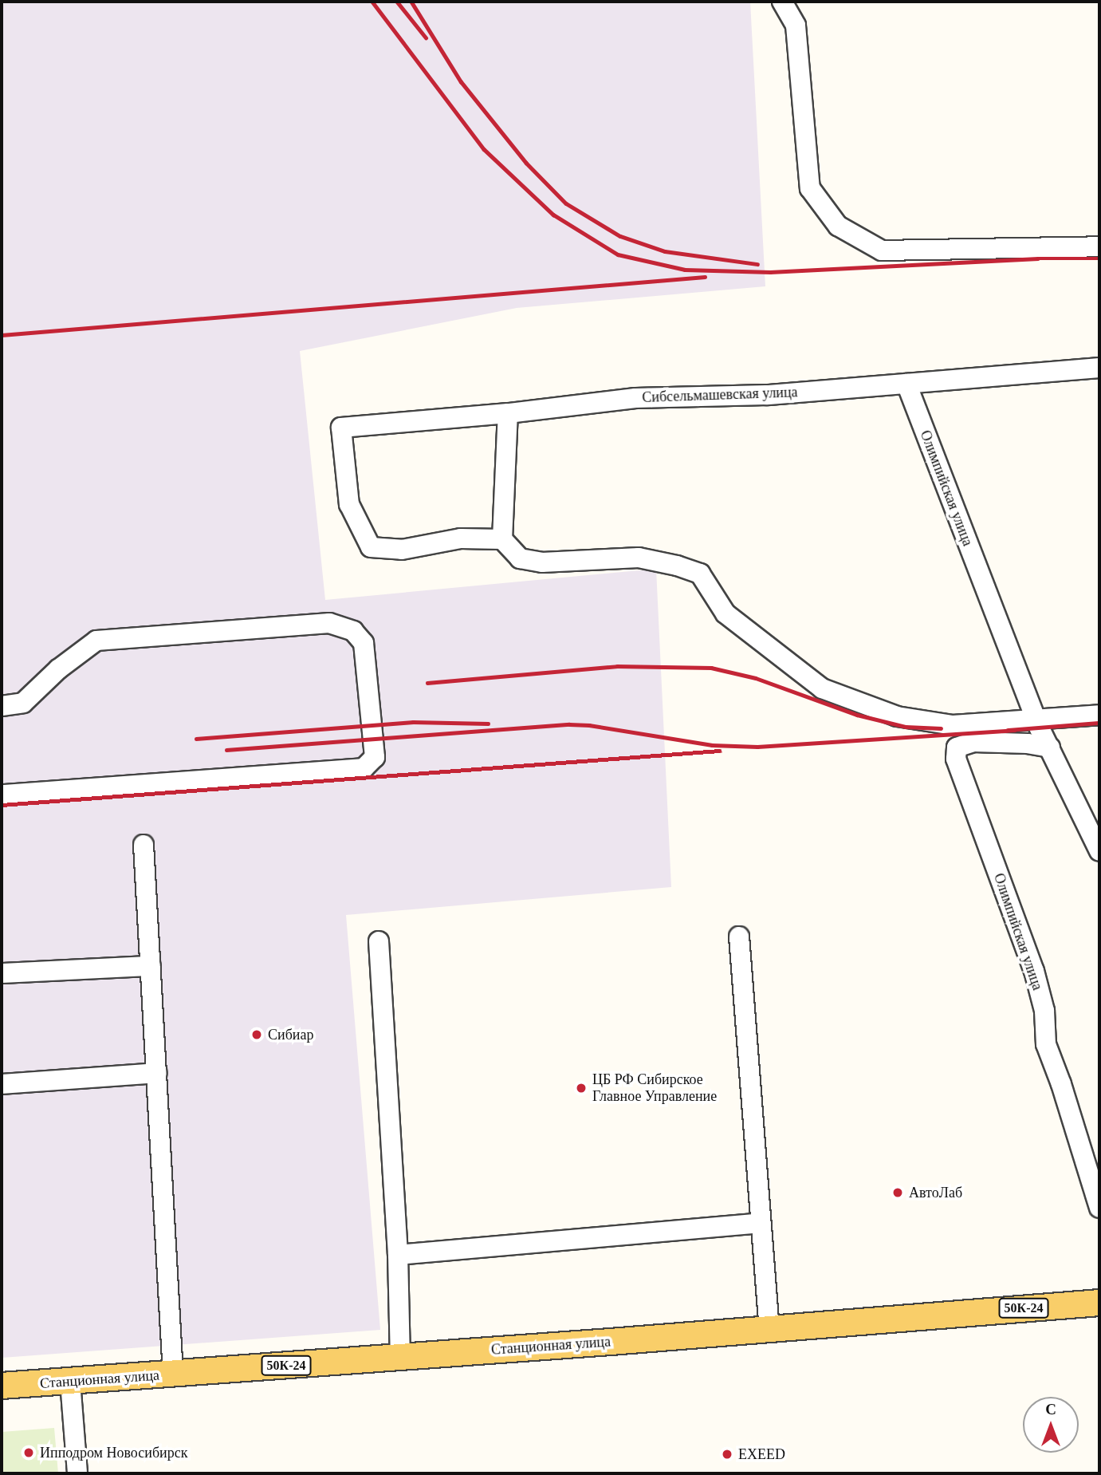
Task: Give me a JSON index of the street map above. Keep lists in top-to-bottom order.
{
  "streets": {
    "main road": ["50К-24", "Станционная улица"],
    "street": ["Сибсельмашевская улица", "Олимпийская улица"]
  },
  "crossings": [
    ["Сибсельмашевская улица", "Олимпийская улица"]
  ],
  "places": [
    "Сибиар",
    "ЦБ РФ Сибирское Главное Управление",
    "АвтоЛаб",
    "Ипподром Новосибирск",
    "EXEED"
  ],
  "north": "top"
}
